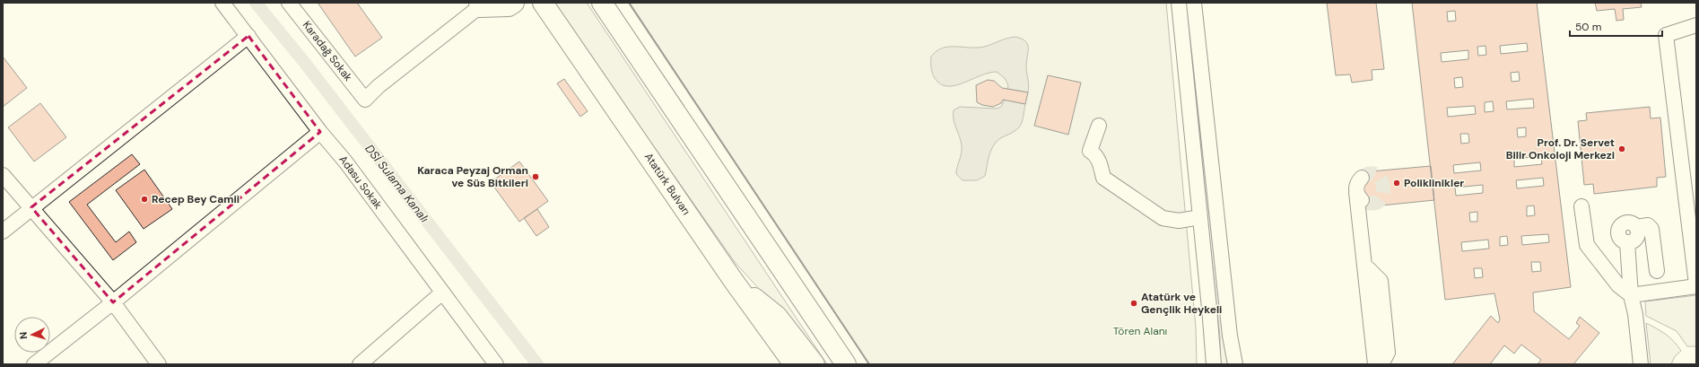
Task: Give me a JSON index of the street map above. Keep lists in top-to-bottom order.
{
  "streets": {
    "highway": ["Atatürk Bulvarı"],
    "street": ["Karadağ Sokak", "Adasu Sokak"]
  },
  "water": ["DSİ Sulama Kanalı"],
  "parks": ["Tören Alanı"],
  "places": [
    "Prof. Dr. Servet Bilir Onkoloji Merkezi",
    "Karaca Peyzaj Orman ve Süs Bitkileri",
    "Poliklinikler",
    "Recep Bey Camii",
    "Atatürk ve Gençlik Heykeli"
  ],
  "scale_bar": "50 m",
  "north": "left"
}
